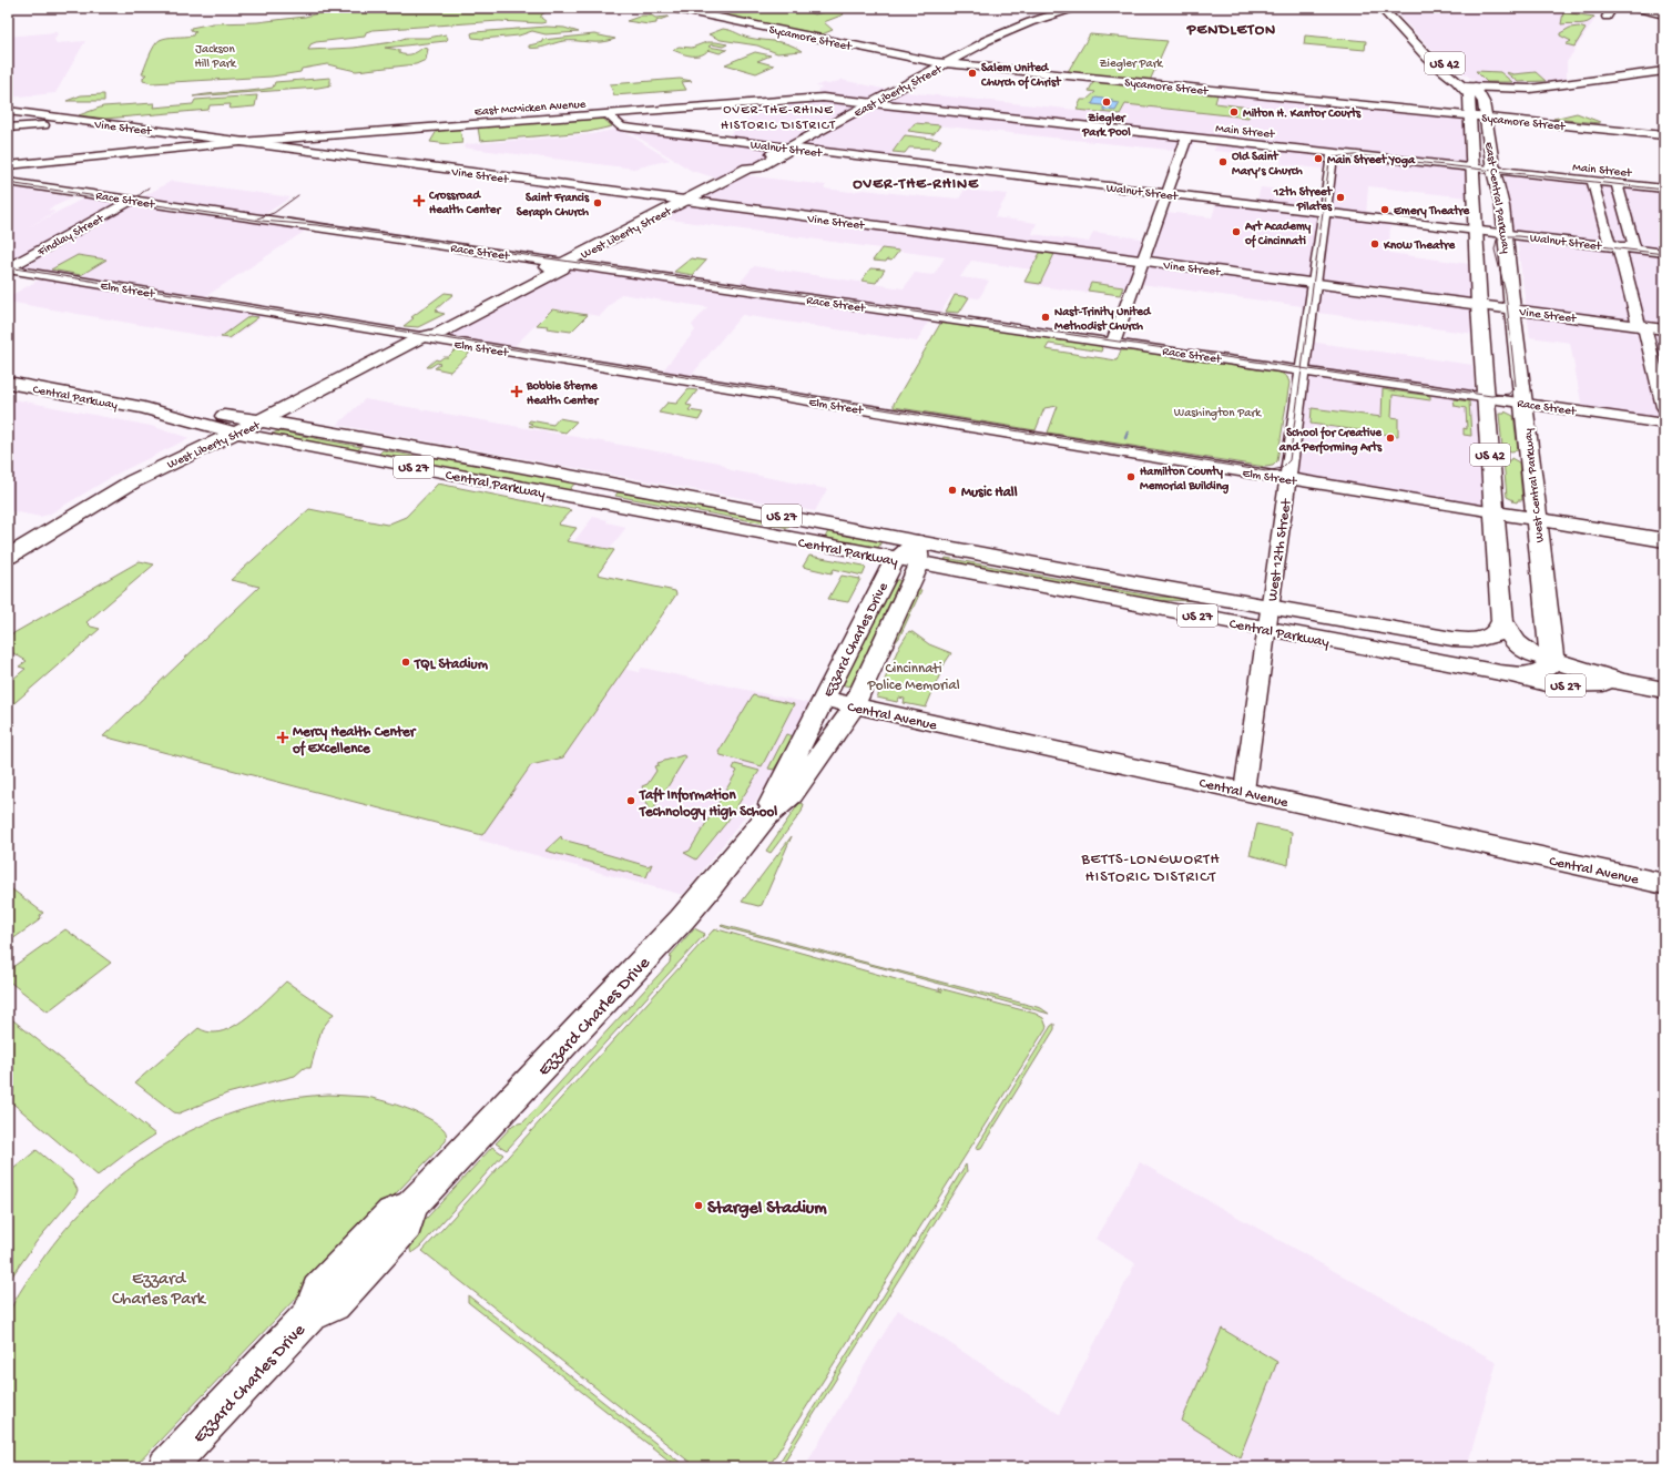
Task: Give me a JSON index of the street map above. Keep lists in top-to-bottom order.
{
  "streets": {
    "main road": [
      "Sycamore Street",
      "US 42",
      "East Liberty Street",
      "Vine Street",
      "East Central Parkway",
      "West Liberty Street",
      "Elm Street",
      "Central Parkway",
      "US 27",
      "West Central Parkway",
      "Ezzard Charles Drive",
      "Central Avenue"
    ],
    "street": [
      "East McMicken Avenue",
      "Main Street",
      "Walnut Street",
      "Race Street",
      "Findlay Street",
      "West 12th Street"
    ]
  },
  "crossings": [
    ["Sycamore Street", "East Liberty Street"],
    ["Sycamore Street", "East Central Parkway"],
    ["US 42", "Vine Street"],
    ["US 42", "East Central Parkway"],
    ["US 42", "Race Street"],
    ["US 42", "Elm Street"],
    ["US 42", "Central Parkway"],
    ["East Liberty Street", "Vine Street"],
    ["East Liberty Street", "Main Street"],
    ["East Liberty Street", "Walnut Street"],
    ["East Liberty Street", "West Liberty Street"],
    ["East McMicken Avenue", "Vine Street"],
    ["East McMicken Avenue", "Main Street"],
    ["East McMicken Avenue", "Walnut Street"],
    ["Vine Street", "East Central Parkway"],
    ["Vine Street", "West Liberty Street"],
    ["Vine Street", "West Central Parkway"],
    ["Vine Street", "West 12th Street"],
    ["Main Street", "East Central Parkway"],
    ["Main Street", "West 12th Street"],
    ["Walnut Street", "East Central Parkway"],
    ["Walnut Street", "West 12th Street"],
    ["East Central Parkway", "West Central Parkway"],
    ["Race Street", "West Liberty Street"],
    ["Race Street", "Findlay Street"],
    ["Race Street", "West Central Parkway"],
    ["Race Street", "West 12th Street"],
    ["West Liberty Street", "Elm Street"],
    ["West Liberty Street", "Central Parkway"],
    ["Findlay Street", "Elm Street"],
    ["Elm Street", "West Central Parkway"],
    ["Elm Street", "West 12th Street"],
    ["Central Parkway", "US 27"],
    ["Central Parkway", "West Central Parkway"],
    ["Central Parkway", "West 12th Street"],
    ["Central Parkway", "Ezzard Charles Drive"],
    ["West 12th Street", "Central Avenue"],
    ["Ezzard Charles Drive", "Central Avenue"]
  ],
  "districts": [
    "PENDLETON",
    "OVER-THE-RHINE HISTORIC DISTRICT",
    "OVER-THE-RHINE",
    "BETTS-LONGWORTH HISTORIC DISTRICT"
  ],
  "parks": [
    "Jackson Hill Park",
    "Ziegler Park",
    "Washington Park",
    "Cincinnati Police Memorial",
    "Ezzard Charles Park"
  ],
  "places": {
    "other": [
      "Salem United Church of Christ",
      "Ziegler Park Pool",
      "Milton H. Kantor Courts",
      "Main Street Yoga",
      "Old Saint Mary’s Church",
      "12th Street Pilates",
      "Saint Francis Seraph Church",
      "Emery Theatre",
      "Art Academy of Cincinnati",
      "Know Theatre",
      "Nast-Trinity United Methodist Church",
      "School for Creative and Performing Arts",
      "Hamilton County Memorial Building",
      "Music Hall",
      "TQL Stadium",
      "Taft Information Technology High School",
      "Stargel Stadium"
    ],
    "health": ["Crossroad Health Center", "Bobbie Sterne Health Center", "Mercy Health Center of Excellence"]
  }
}
